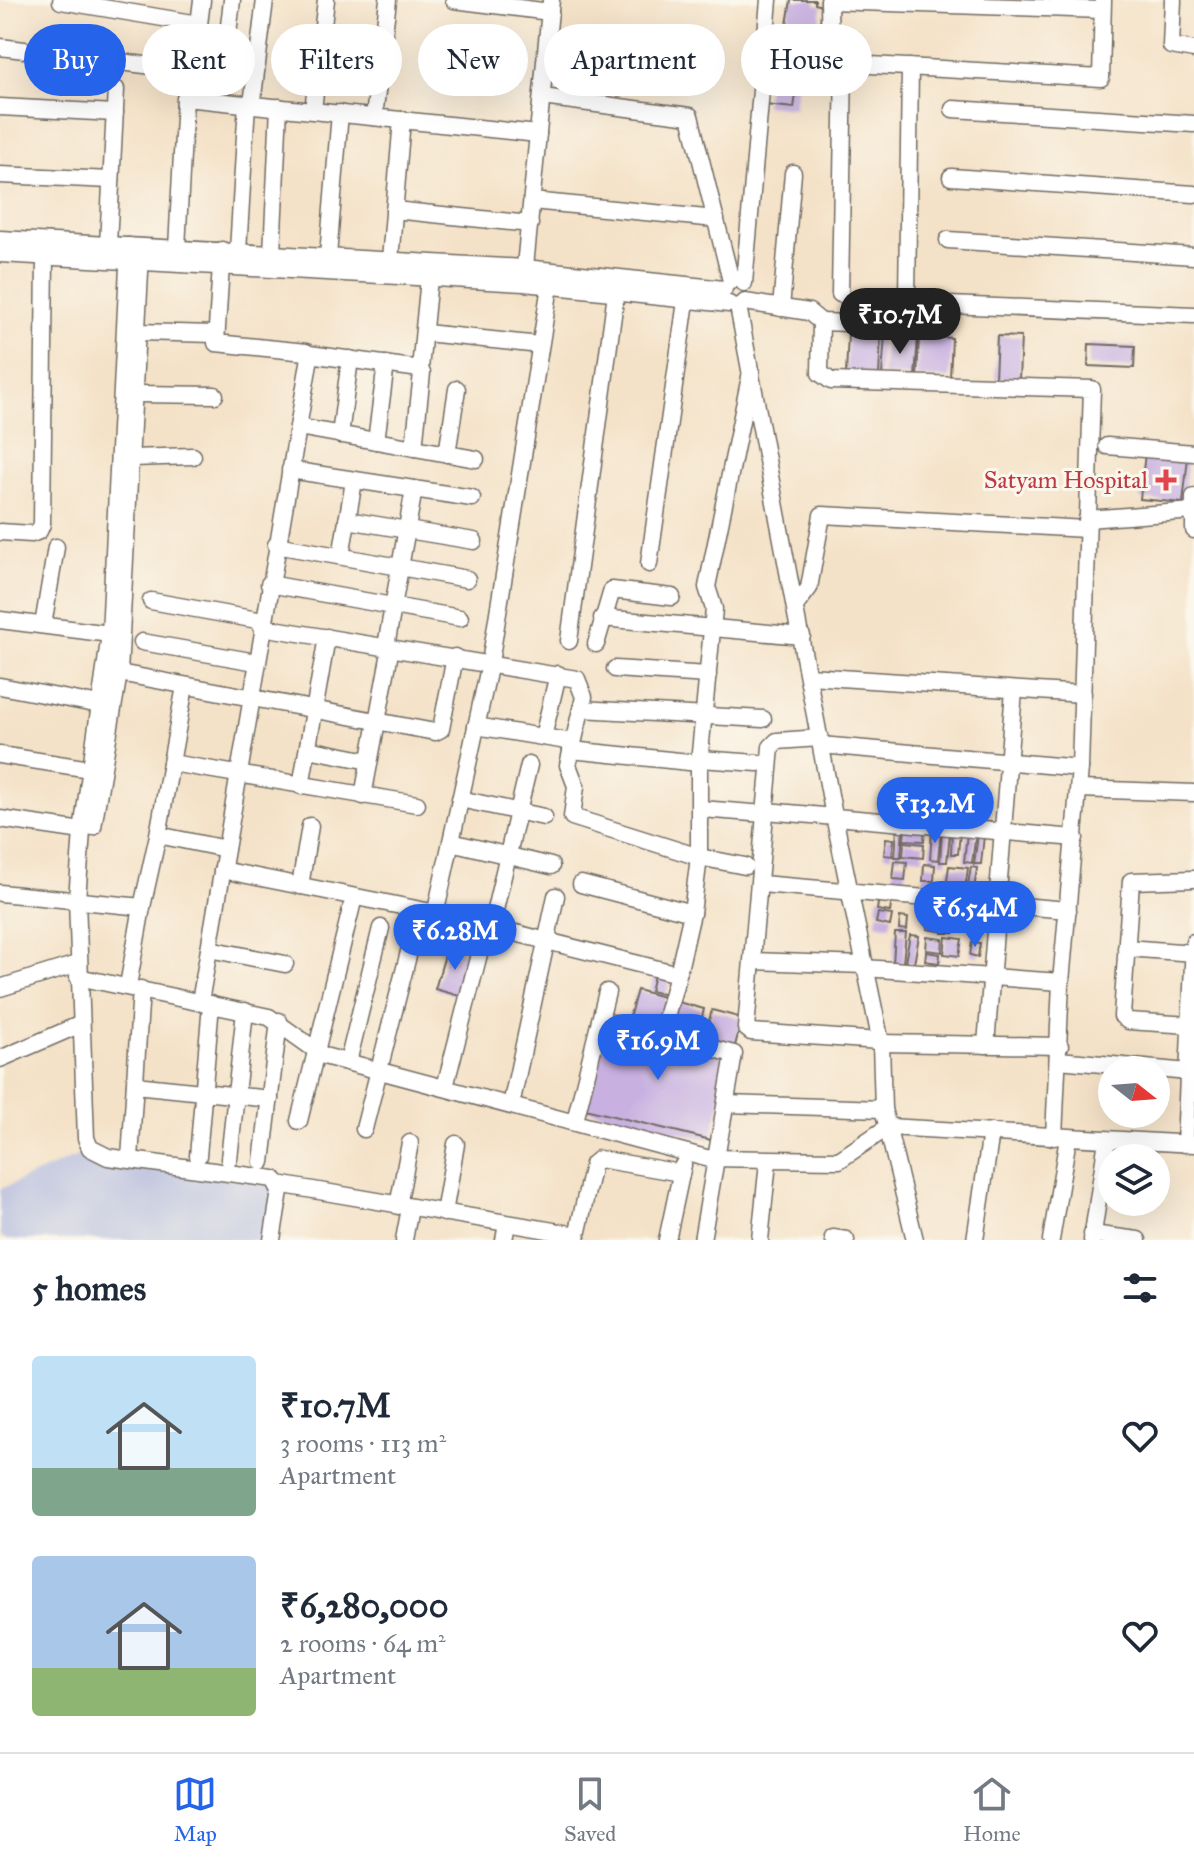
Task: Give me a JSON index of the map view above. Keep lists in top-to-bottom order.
{
  "places": {
    "health": ["Satyam Hospital"]
  },
  "north": "right",
  "page": {
    "chip": [
      "Buy",
      "Rent",
      "Filters",
      "New",
      "Apartment",
      "House"
    ],
    "price": [
      "₹10.7M",
      "₹13.2M",
      "₹6.54M",
      "₹6.28M",
      "₹16.9M"
    ],
    "heading": "5 homes",
    "list": [
      {
        "name": "₹10.7M",
        "note": "3 rooms · 113 m² · Apartment"
      },
      {
        "name": "₹6,280,000",
        "note": "2 rooms · 64 m² · Apartment"
      }
    ],
    "tabs": ["Map", "Saved", "Home"]
  }
}
